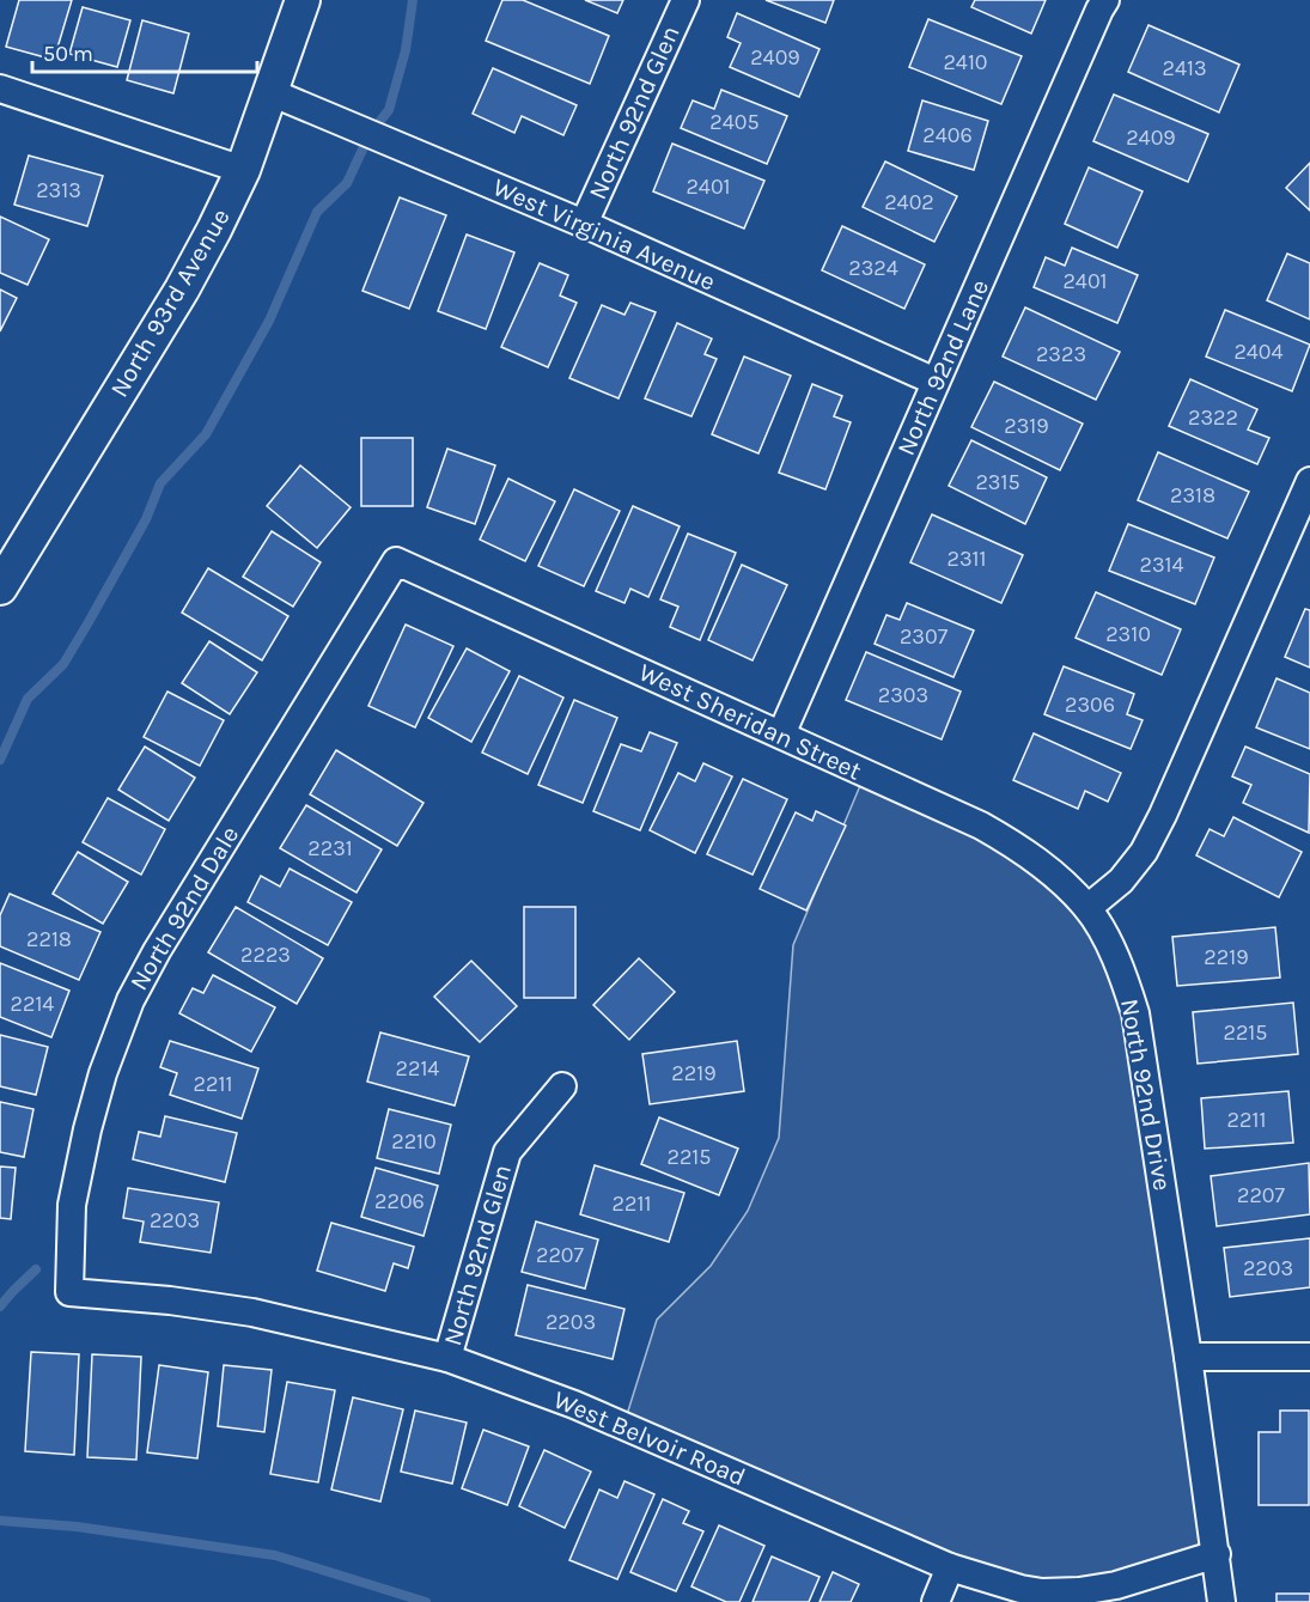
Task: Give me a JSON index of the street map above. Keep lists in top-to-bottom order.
{
  "streets": {
    "street": [
      "North 92nd Glen",
      "West Virginia Avenue",
      "North 93rd Avenue",
      "North 92nd Lane",
      "West Sheridan Street",
      "North 92nd Dale",
      "North 92nd Drive",
      "West Belvoir Road"
    ]
  },
  "crossings": [
    ["North 92nd Glen", "West Virginia Avenue"],
    ["North 92nd Glen", "West Belvoir Road"],
    ["West Virginia Avenue", "North 93rd Avenue"],
    ["West Virginia Avenue", "North 92nd Lane"],
    ["North 92nd Lane", "West Sheridan Street"],
    ["West Sheridan Street", "North 92nd Dale"],
    ["West Sheridan Street", "North 92nd Drive"],
    ["North 92nd Dale", "West Belvoir Road"],
    ["North 92nd Drive", "West Belvoir Road"]
  ],
  "house_numbers": [
    "2409",
    "2410",
    "2413",
    "2405",
    "2406",
    "2409",
    "2401",
    "2313",
    "2402",
    "2324",
    "2401",
    "2404",
    "2323",
    "2322",
    "2319",
    "2315",
    "2318",
    "2311",
    "2314",
    "2310",
    "2307",
    "2303",
    "2306",
    "2231",
    "2218",
    "2223",
    "2219",
    "2214",
    "2215",
    "2214",
    "2219",
    "2211",
    "2211",
    "2210",
    "2215",
    "2207",
    "2206",
    "2211",
    "2203",
    "2207",
    "2203",
    "2203"
  ],
  "scale_bar": "50 m"
}
